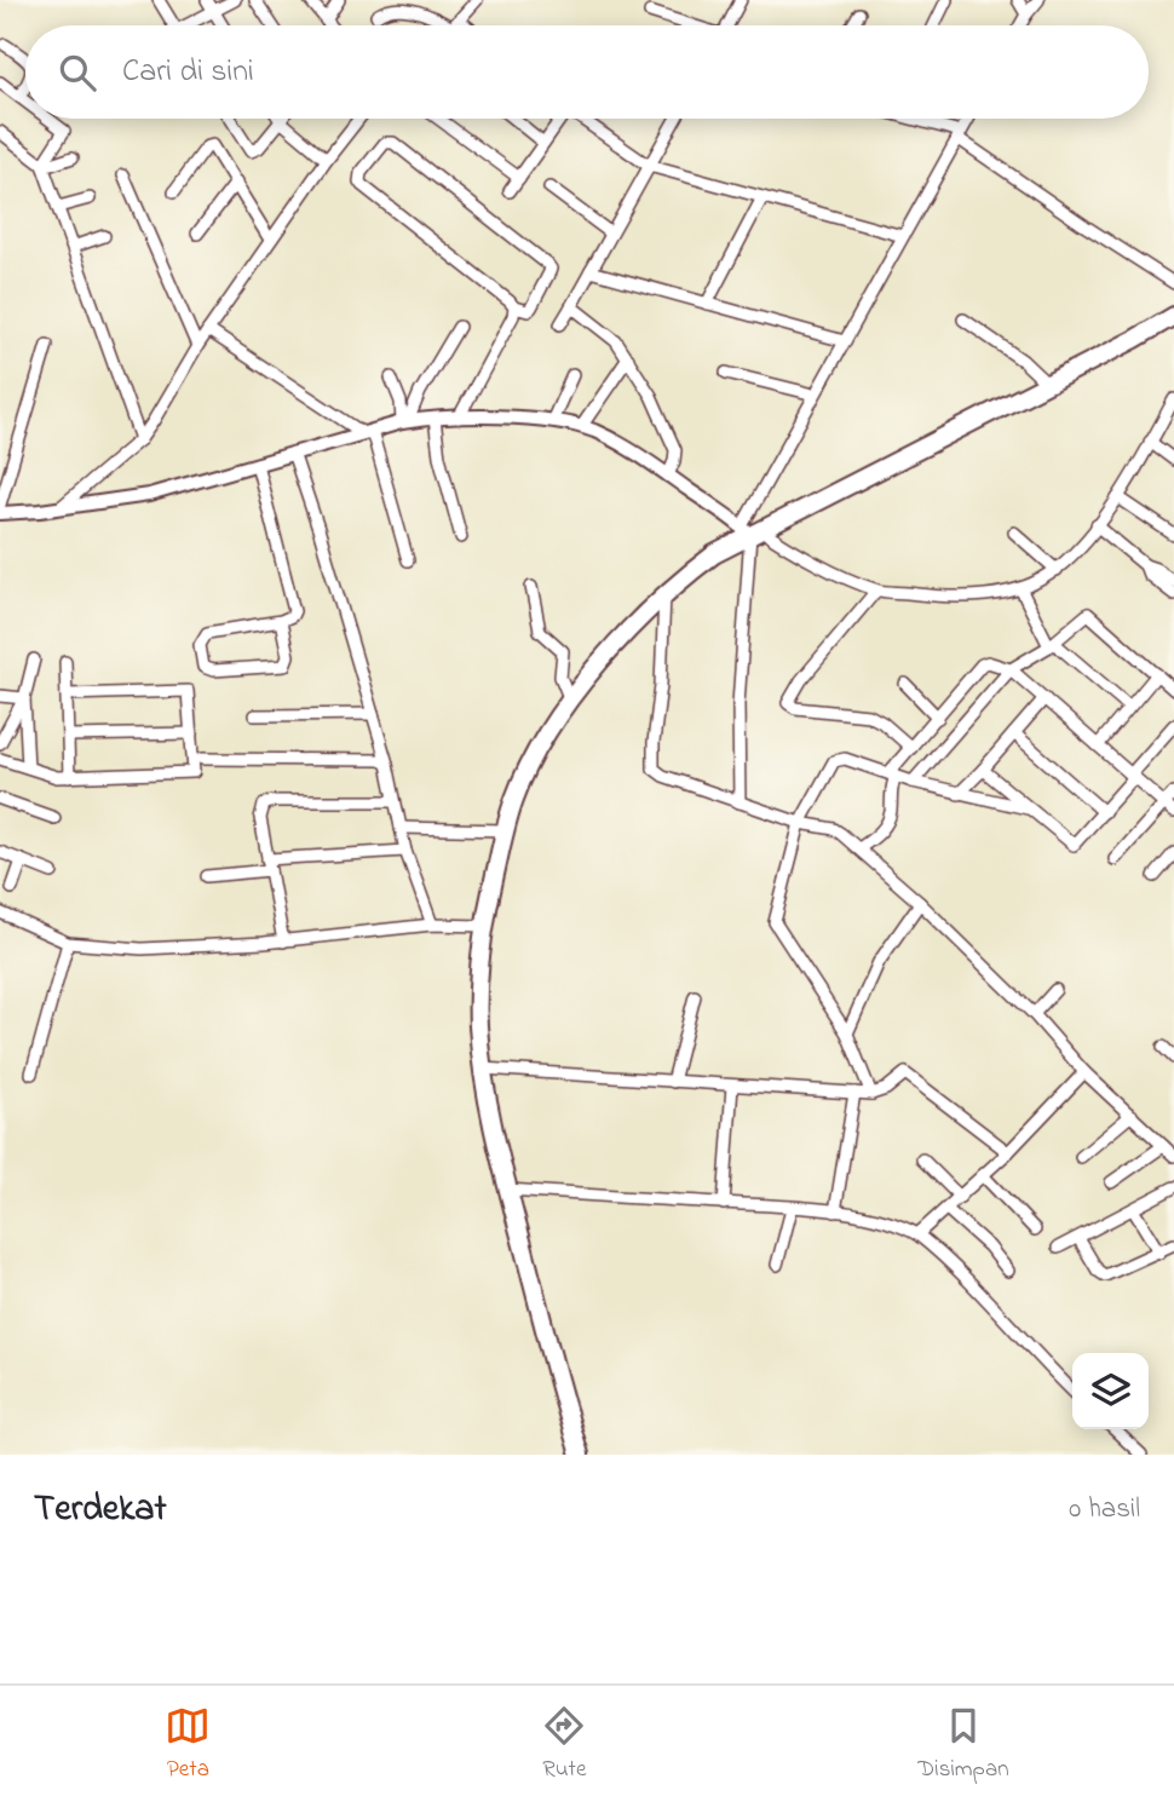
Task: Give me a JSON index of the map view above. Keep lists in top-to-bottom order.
{
  "page": {
    "search": "Cari di sini",
    "heading": ["Terdekat", "0 hasil"],
    "nav": ["Peta", "Rute", "Disimpan"]
  }
}
